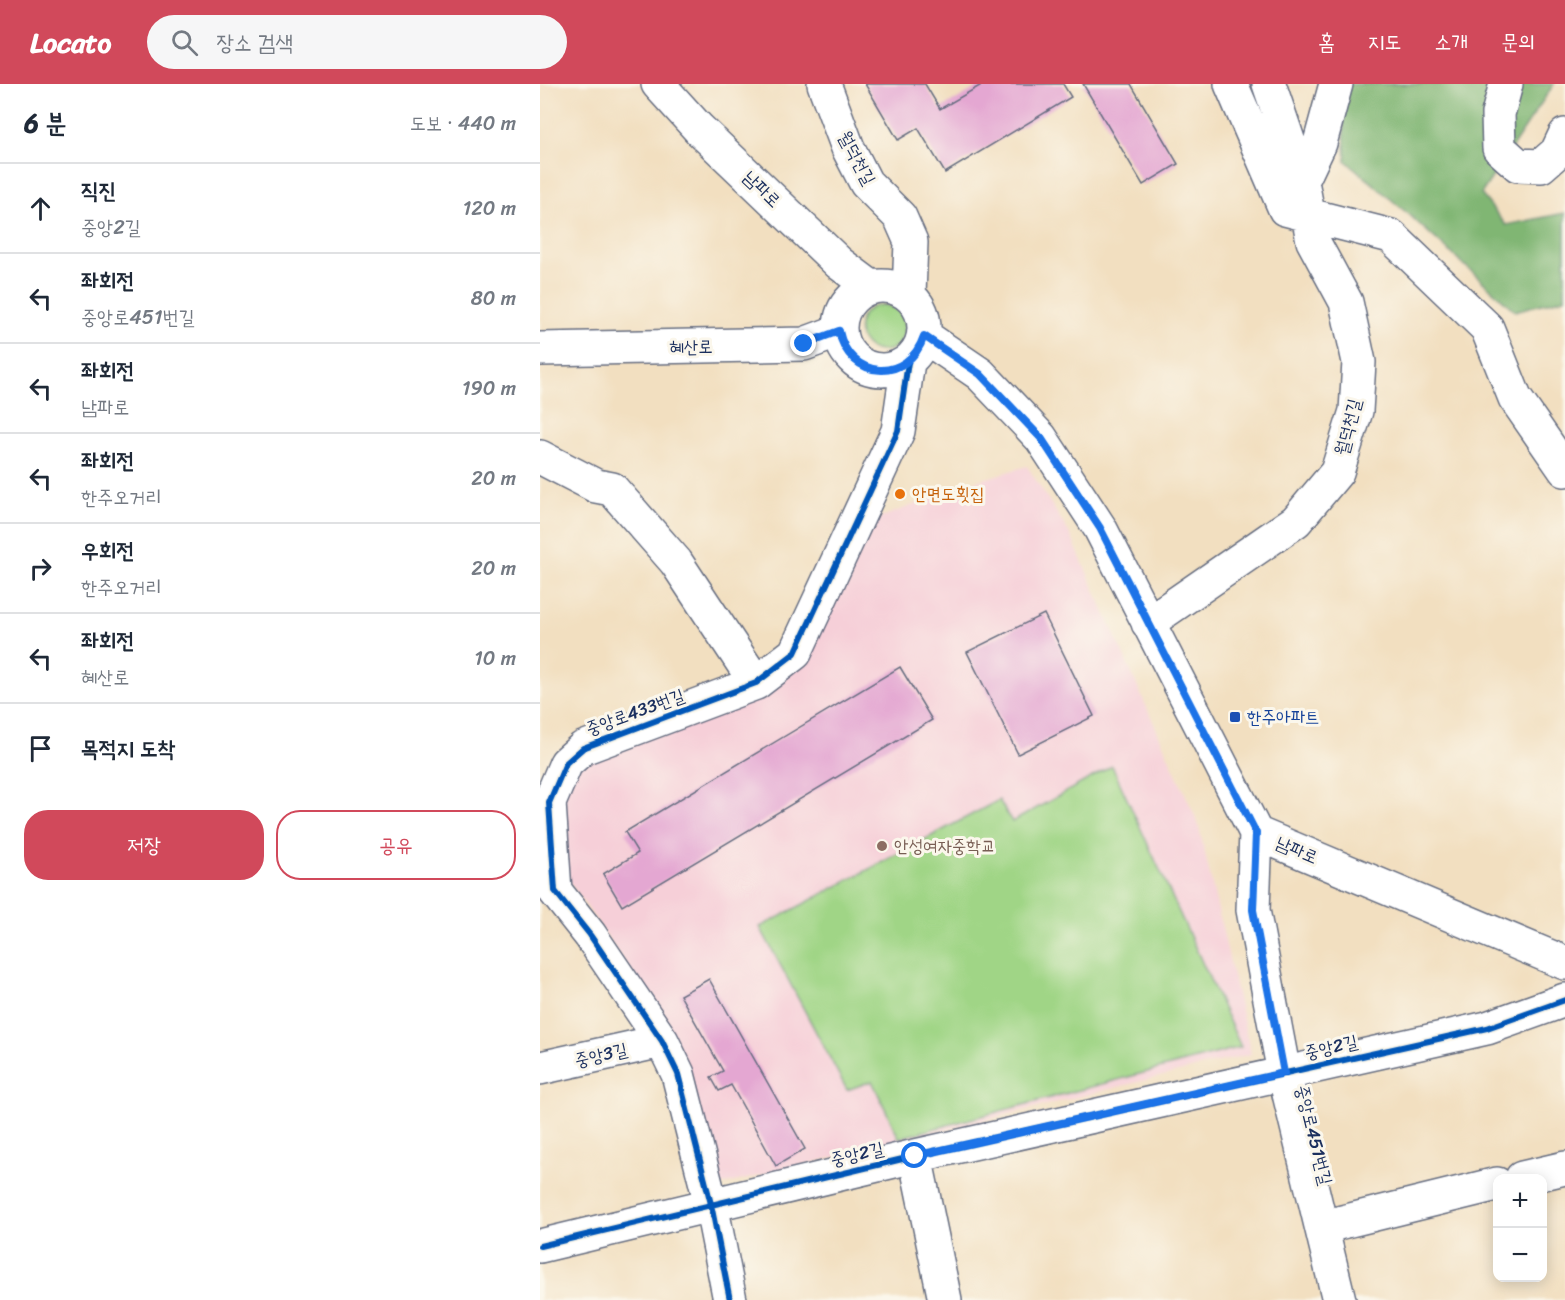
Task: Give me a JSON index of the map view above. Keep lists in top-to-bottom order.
{
  "streets": {
    "street": [
      "월덕천길",
      "남파로",
      "혜산로",
      "중앙로433번길",
      "중앙2길",
      "중앙3길",
      "중앙로451번길"
    ]
  },
  "crossings": [
    ["월덕천길", "남파로"],
    ["월덕천길", "혜산로"],
    ["월덕천길", "중앙로433번길"],
    ["남파로", "혜산로"],
    ["남파로", "중앙로433번길"],
    ["남파로", "중앙로451번길"],
    ["혜산로", "중앙로433번길"],
    ["중앙로433번길", "중앙2길"],
    ["중앙로433번길", "중앙3길"],
    ["중앙2길", "중앙로451번길"]
  ],
  "places": {
    "other": ["안면도횟집", "안성여자중학교"],
    "transit": ["한주아파트"]
  },
  "page": {
    "header": "Locato",
    "search": "장소 검색",
    "nav": [
      "홈",
      "지도",
      "소개",
      "문의"
    ],
    "heading": ["6 분", "도보 · 440 m"],
    "list": [
      ["직진", "중앙2길", "120 m"],
      ["좌회전", "중앙로451번길", "80 m"],
      ["좌회전", "남파로", "190 m"],
      ["좌회전", "한주오거리", "20 m"],
      ["우회전", "한주오거리", "20 m"],
      ["좌회전", "혜산로", "10 m"],
      "목적지 도착"
    ],
    "buttons": ["저장", "공유"],
    "map_buttons": ["+", "−"]
  }
}
